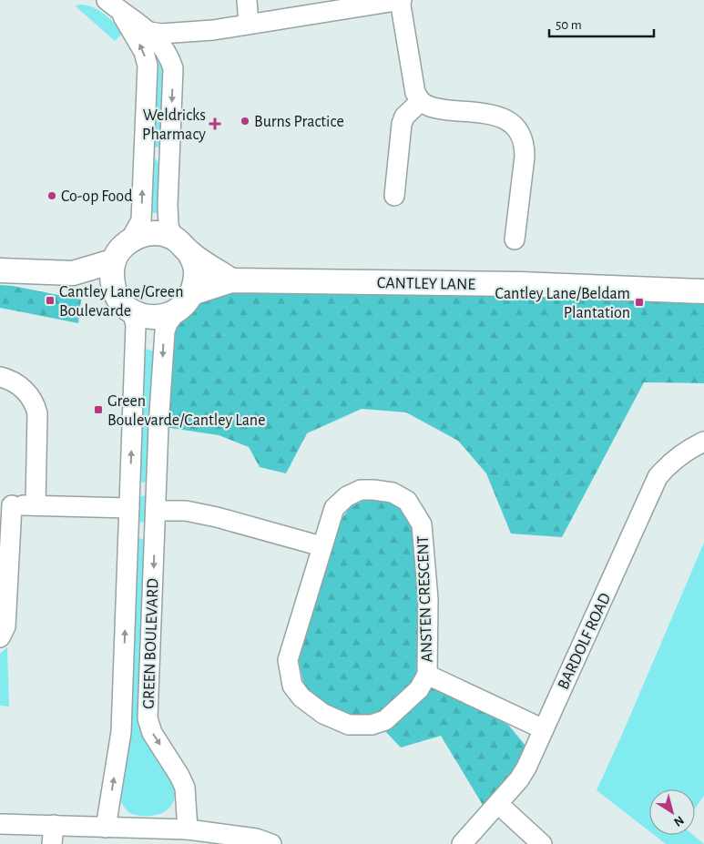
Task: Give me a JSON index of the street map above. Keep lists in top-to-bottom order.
{
  "streets": {
    "main road": ["CANTLEY LANE"],
    "street": ["ANSTEN CRESCENT", "BARDOLF ROAD", "GREEN BOULEVARD"]
  },
  "crossings": [
    ["CANTLEY LANE", "GREEN BOULEVARD"]
  ],
  "places": {
    "other": ["Burns Practice", "Co-op Food"],
    "health": ["Weldricks Pharmacy"],
    "transit": ["Cantley Lane/Green Boulevarde", "Cantley Lane/Beldam Plantation", "Green Boulevarde/Cantley Lane"]
  },
  "scale_bar": "50 m",
  "north": "bottom right"
}
